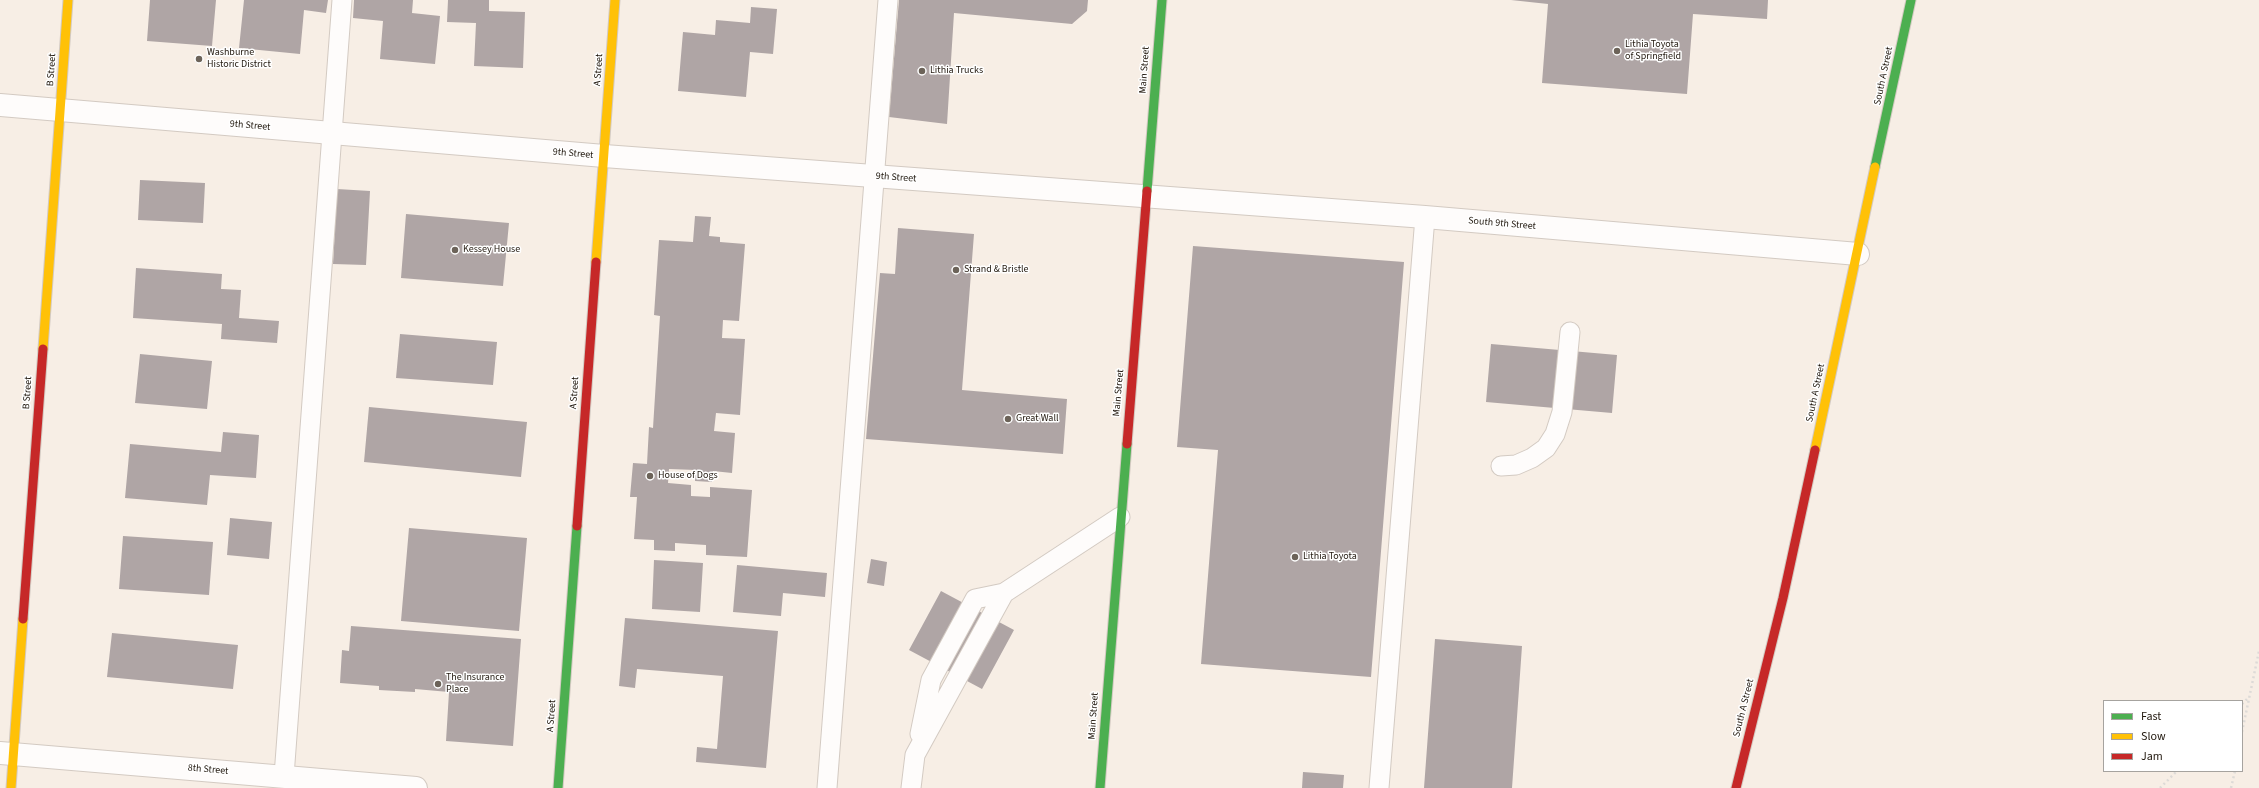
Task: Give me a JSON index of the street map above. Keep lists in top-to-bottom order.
{
  "streets": {
    "main road": [
      "B Street",
      "A Street",
      "Main Street",
      "South A Street"
    ],
    "street": ["9th Street", "South 9th Street", "8th Street"]
  },
  "crossings": [
    ["B Street", "9th Street"],
    ["B Street", "8th Street"],
    ["A Street", "9th Street"],
    ["Main Street", "9th Street"],
    ["Main Street", "South 9th Street"],
    ["South A Street", "South 9th Street"],
    ["9th Street", "South 9th Street"]
  ],
  "places": [
    "Lithia Toyota of Springfield",
    "Washburne Historic District",
    "Lithia Trucks",
    "Kessey House",
    "Strand & Bristle",
    "Great Wall",
    "House of Dogs",
    "Lithia Toyota",
    "The Insurance Place"
  ],
  "legend": ["Fast", "Slow", "Jam"]
}
